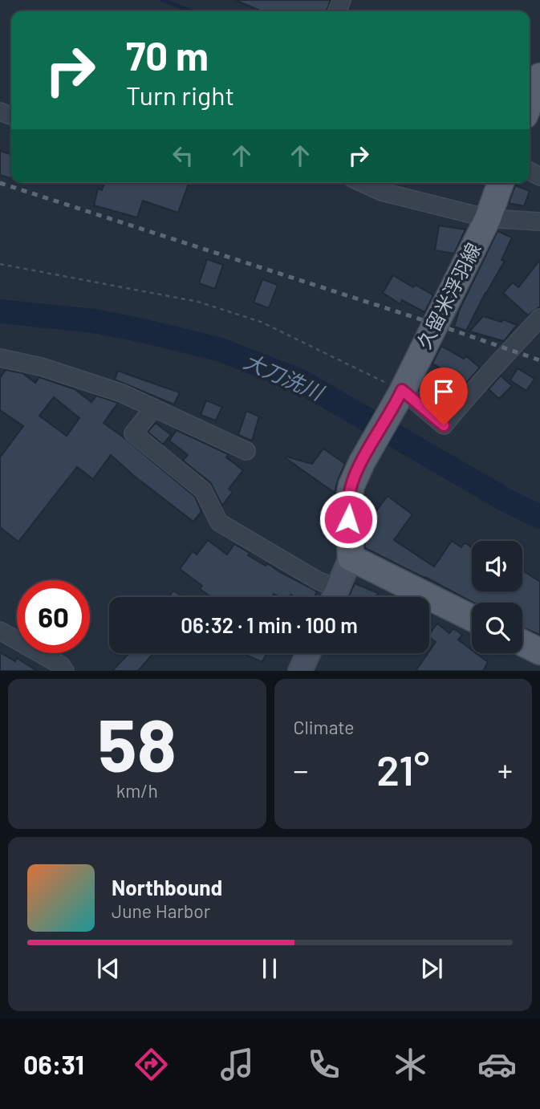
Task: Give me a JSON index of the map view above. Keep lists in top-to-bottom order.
{
  "streets": {
    "main road": ["久留米浮羽線"]
  },
  "water": ["大刀洗川"],
  "page": {
    "turn": ["70 m", "Turn right"],
    "limit": "60",
    "trip": "06:32 · 1 min · 100 m",
    "tile": [
      ["58", "km/h"],
      "Climate"
    ],
    "heat": ["−", "21°", "+"],
    "song": ["Northbound", "June Harbor"],
    "tabs": "06:31"
  }
}
